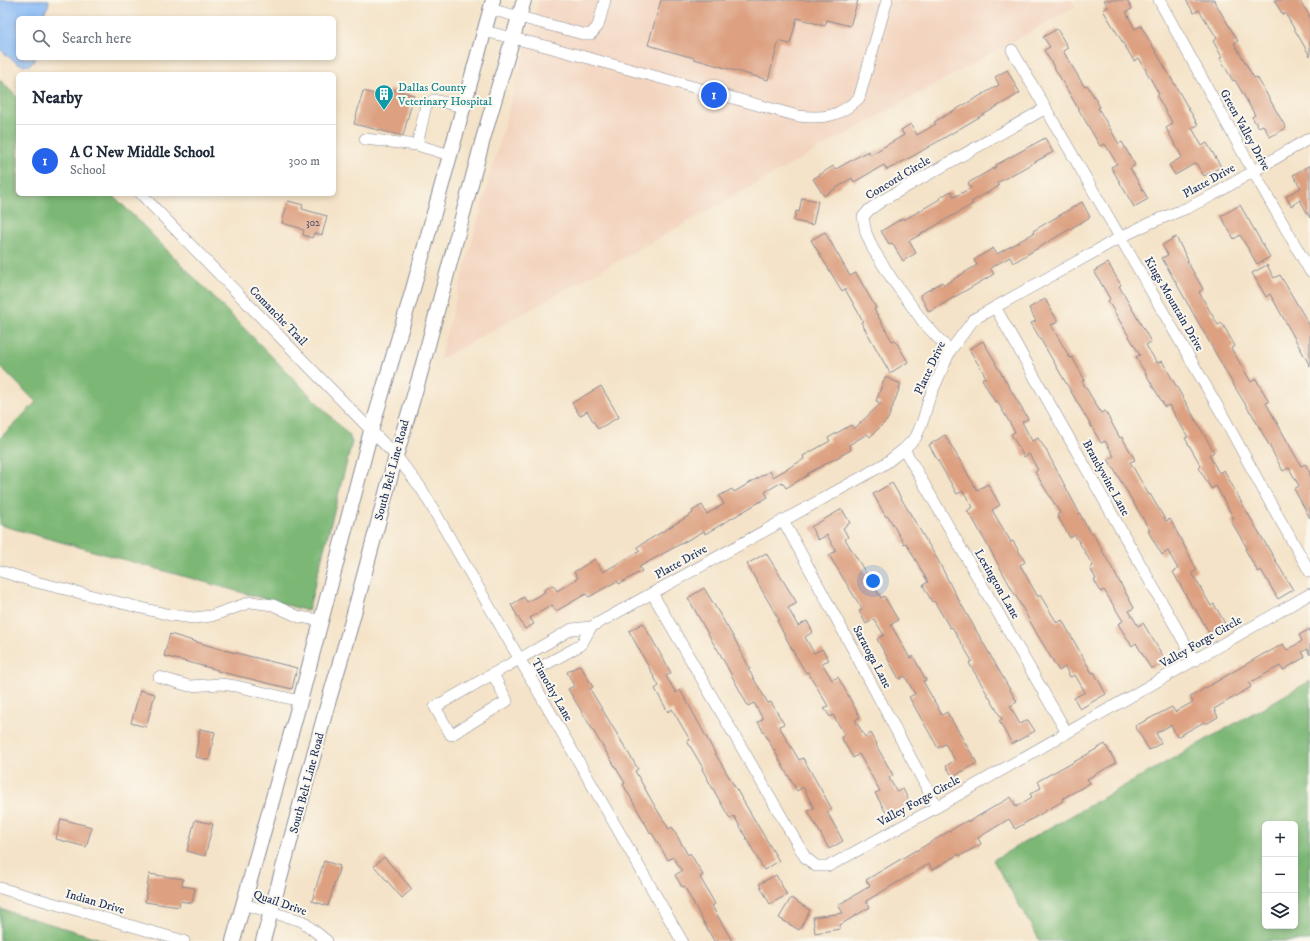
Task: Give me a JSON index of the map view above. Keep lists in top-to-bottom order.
{
  "streets": {
    "main road": ["South Belt Line Road"],
    "street": [
      "Green Valley Drive",
      "Concord Circle",
      "Platte Drive",
      "Kings Mountain Drive",
      "Comanche Trail",
      "Brandywine Lane",
      "Lexington Lane",
      "Valley Forge Circle",
      "Saratoga Lane",
      "Timothy Lane",
      "Indian Drive",
      "Quail Drive"
    ]
  },
  "crossings": [
    ["Green Valley Drive", "Platte Drive"],
    ["Concord Circle", "Platte Drive"],
    ["Concord Circle", "Kings Mountain Drive"],
    ["Platte Drive", "Kings Mountain Drive"],
    ["Platte Drive", "Brandywine Lane"],
    ["Platte Drive", "Lexington Lane"],
    ["Platte Drive", "Valley Forge Circle"],
    ["Platte Drive", "Saratoga Lane"],
    ["Platte Drive", "Timothy Lane"],
    ["Comanche Trail", "South Belt Line Road"],
    ["Comanche Trail", "Timothy Lane"],
    ["South Belt Line Road", "Timothy Lane"],
    ["South Belt Line Road", "Quail Drive"],
    ["Brandywine Lane", "Valley Forge Circle"],
    ["Lexington Lane", "Valley Forge Circle"],
    ["Valley Forge Circle", "Saratoga Lane"]
  ],
  "places": {
    "building": ["Dallas County Veterinary Hospital"]
  },
  "house_numbers": ["302"],
  "page": {
    "search": "Search here",
    "heading": "Nearby",
    "pins": "1",
    "list": [
      {
        "mark": "1",
        "name": "A C New Middle School",
        "note": "School",
        "value": "300 m"
      }
    ],
    "map_buttons": ["+", "−"]
  }
}
